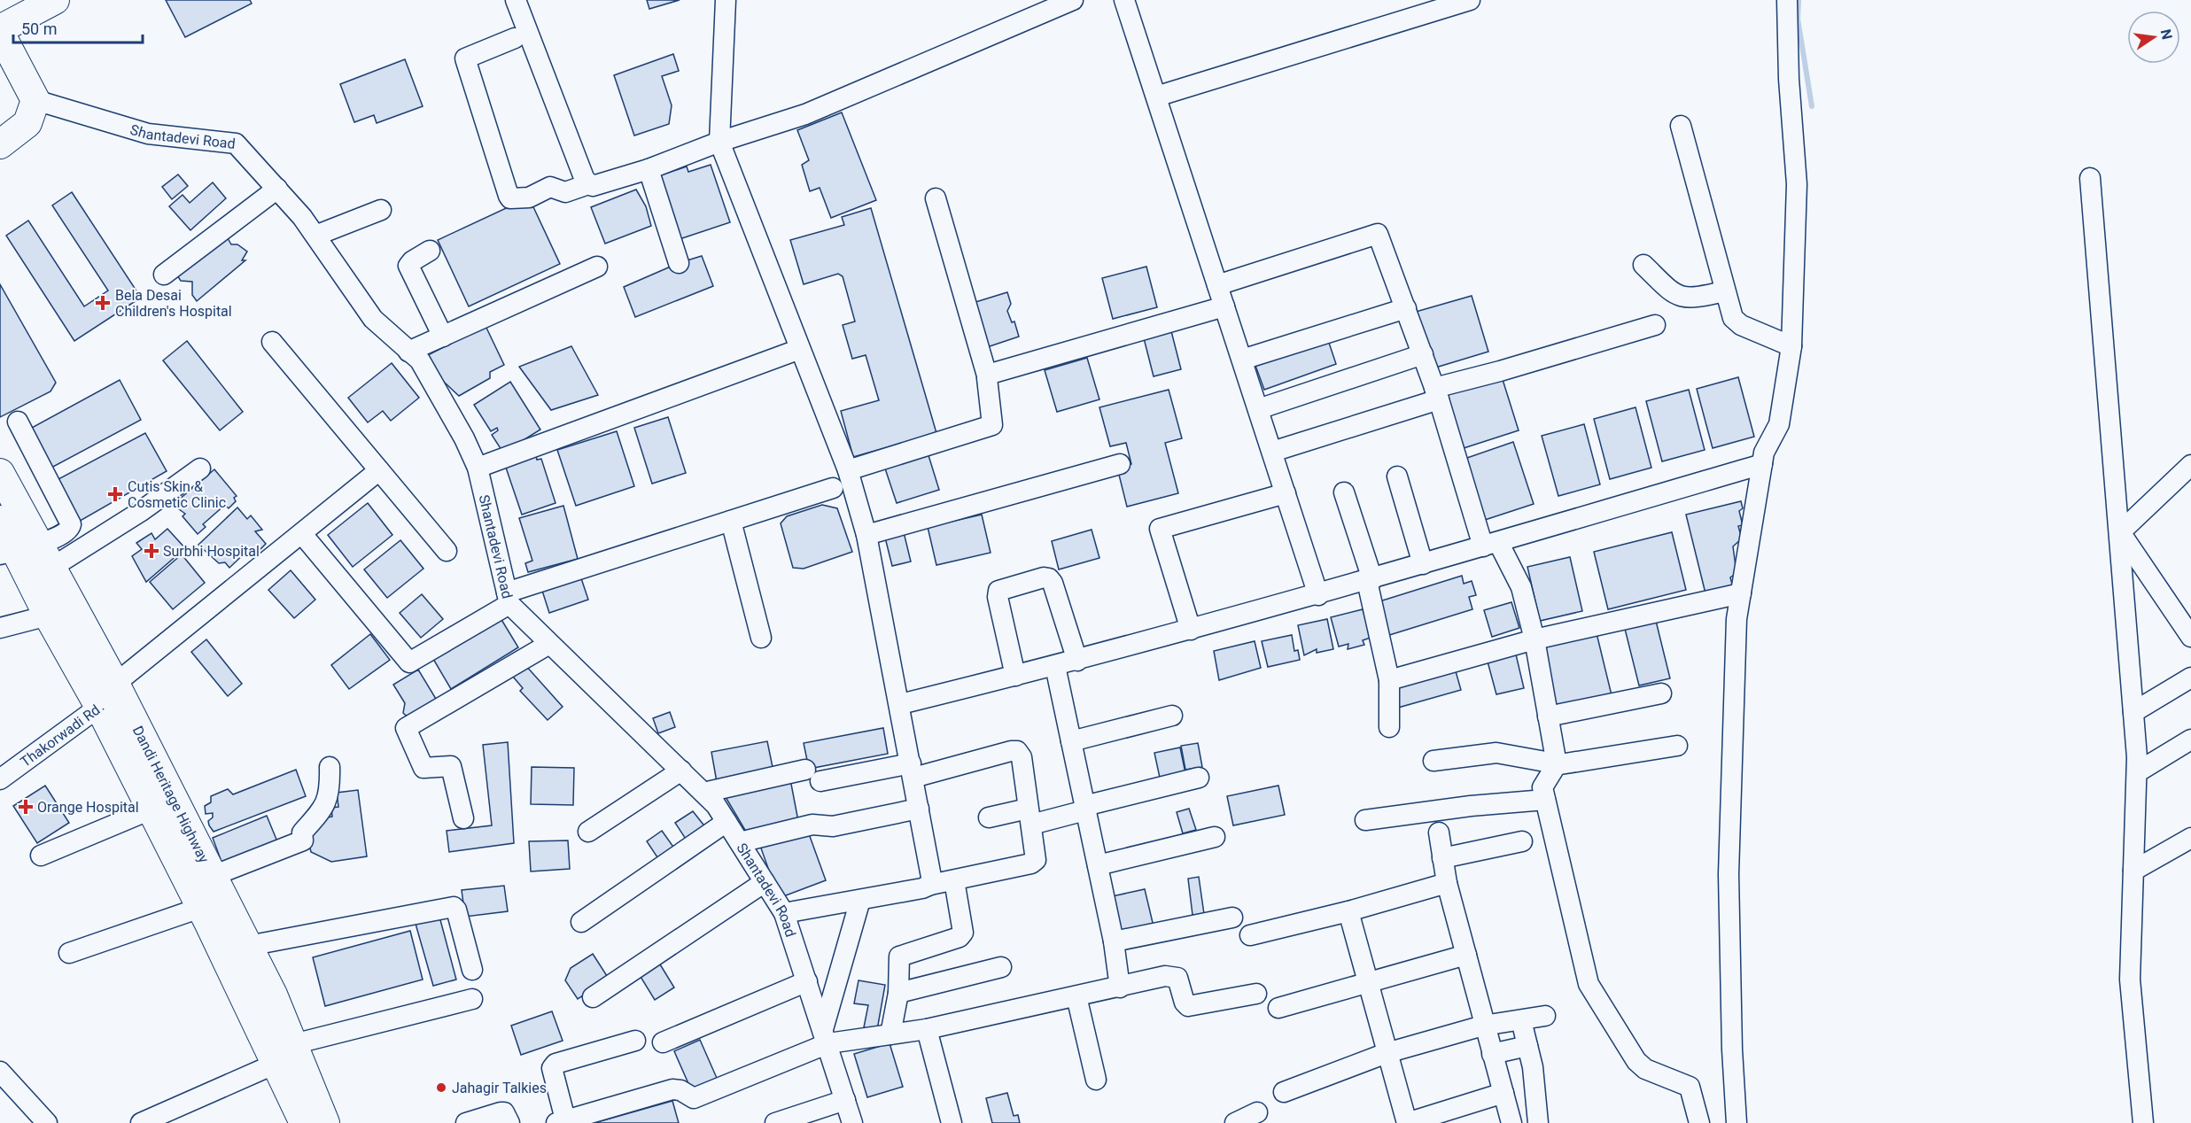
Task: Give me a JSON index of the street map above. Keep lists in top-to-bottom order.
{
  "streets": {
    "highway": ["Dandi Heritage Highway"],
    "street": ["Shantadevi Road", "Thakorwadi Rd."]
  },
  "crossings": [
    ["Thakorwadi Rd.", "Dandi Heritage Highway"]
  ],
  "places": {
    "health": [
      "Bela Desai Children's Hospital",
      "Cutis Skin & Cosmetic Clinic",
      "Surbhi Hospital",
      "Orange Hospital"
    ],
    "other": ["Jahagir Talkies"]
  },
  "scale_bar": "50 m",
  "north": "right"
}
